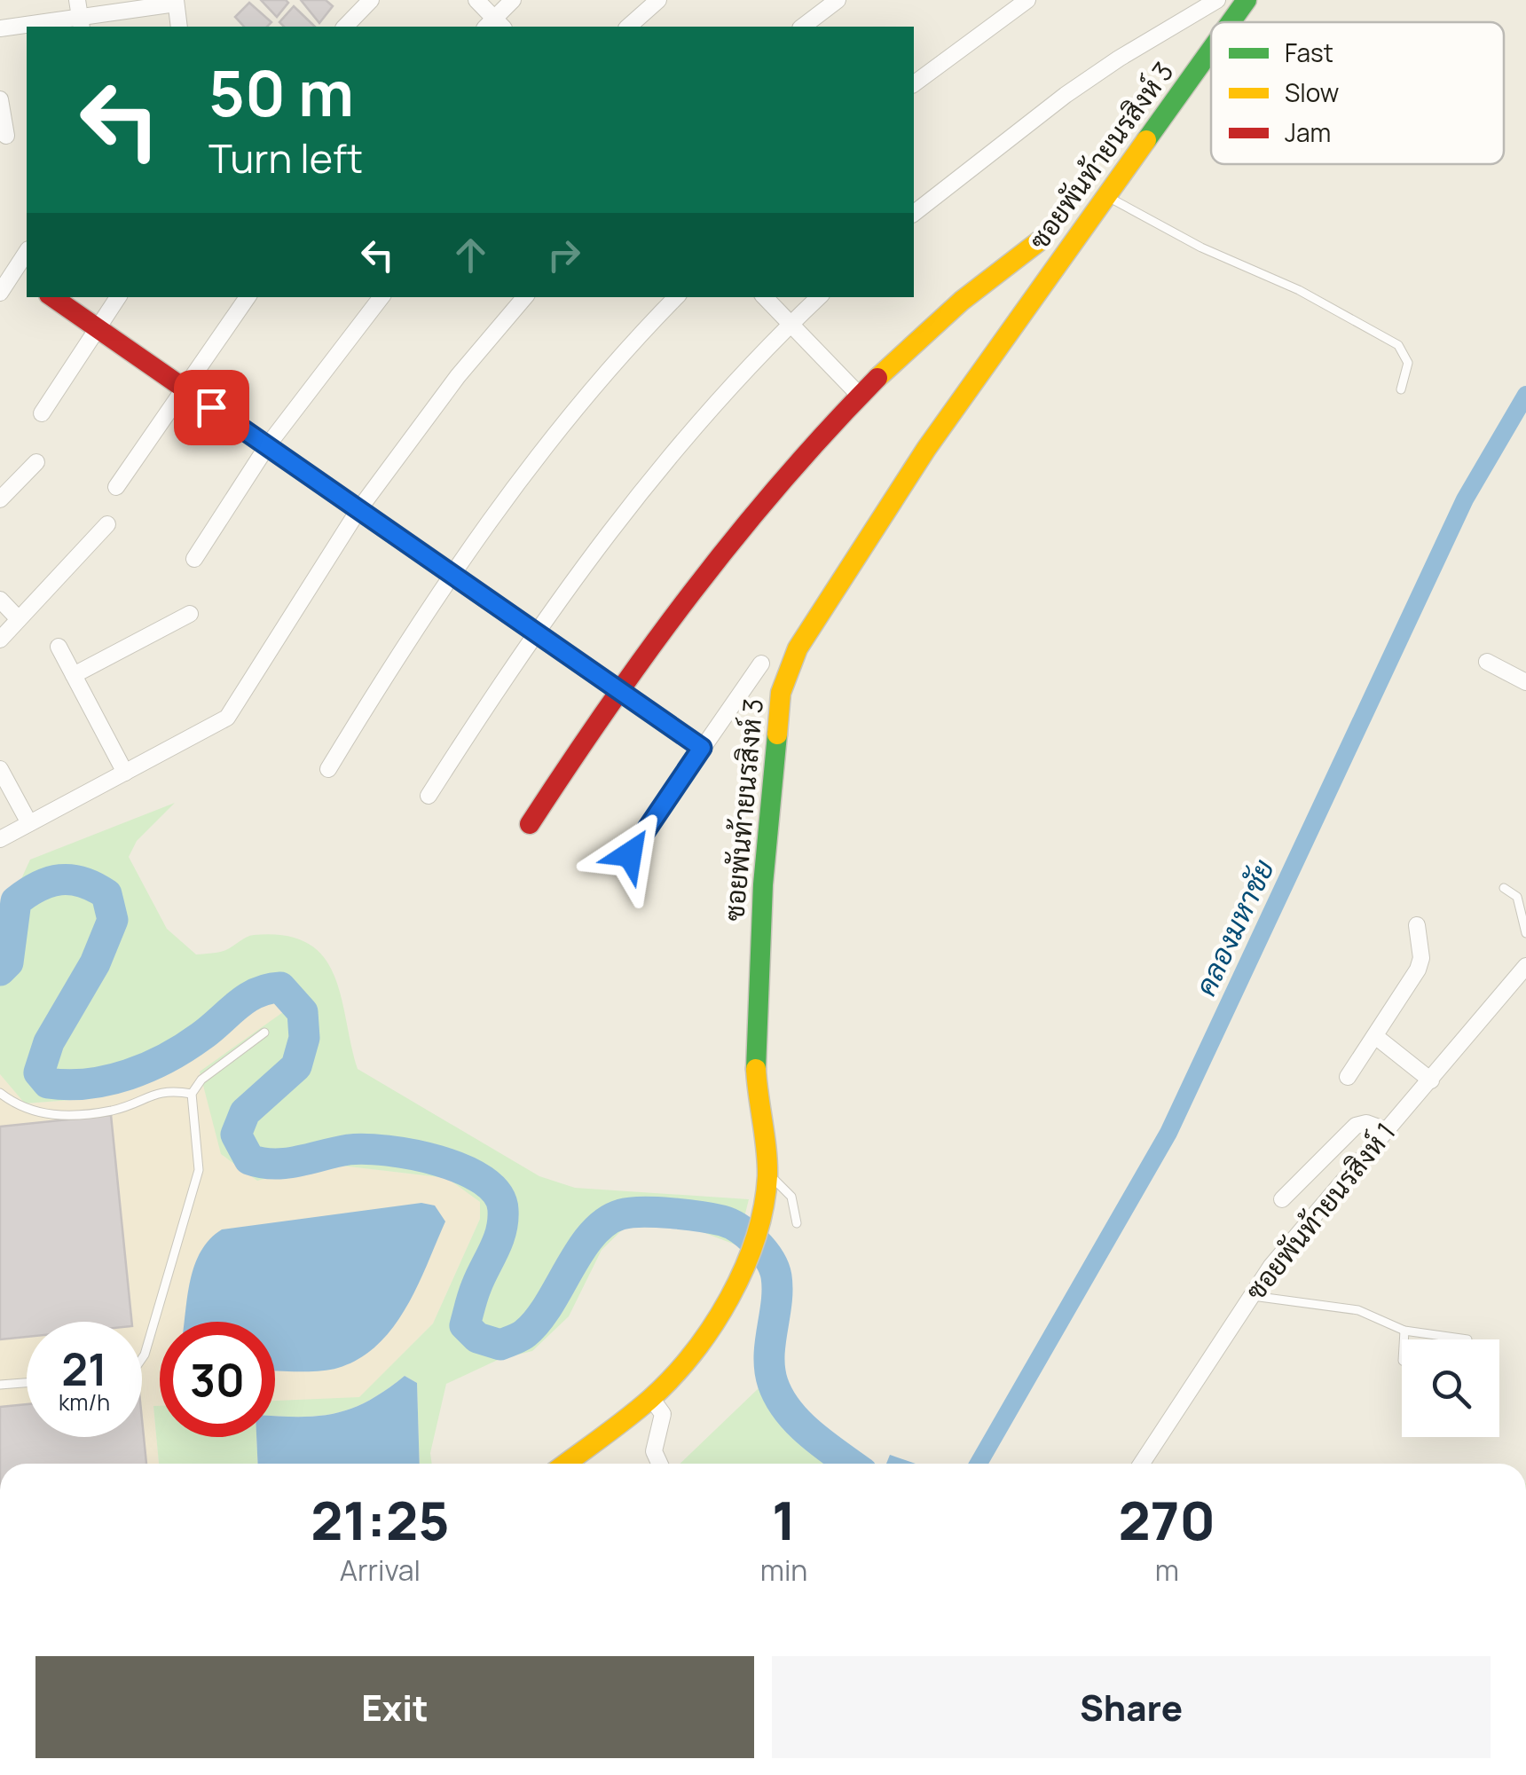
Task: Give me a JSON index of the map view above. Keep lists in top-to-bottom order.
{
  "streets": {
    "street": ["ซอยพันท้ายนรสิงห์ 3", "ซอยพันท้ายนรสิงห์ 1"]
  },
  "water": ["คลองมหาชัย"],
  "legend": ["Fast", "Slow", "Jam"],
  "page": {
    "turn": ["50 m", "Turn left"],
    "speed": "21 km/h",
    "limit": "30",
    "eta": [
      "21:25",
      "Arrival",
      "1",
      "min",
      "270",
      "m"
    ],
    "buttons": ["Exit", "Share"]
  }
}
